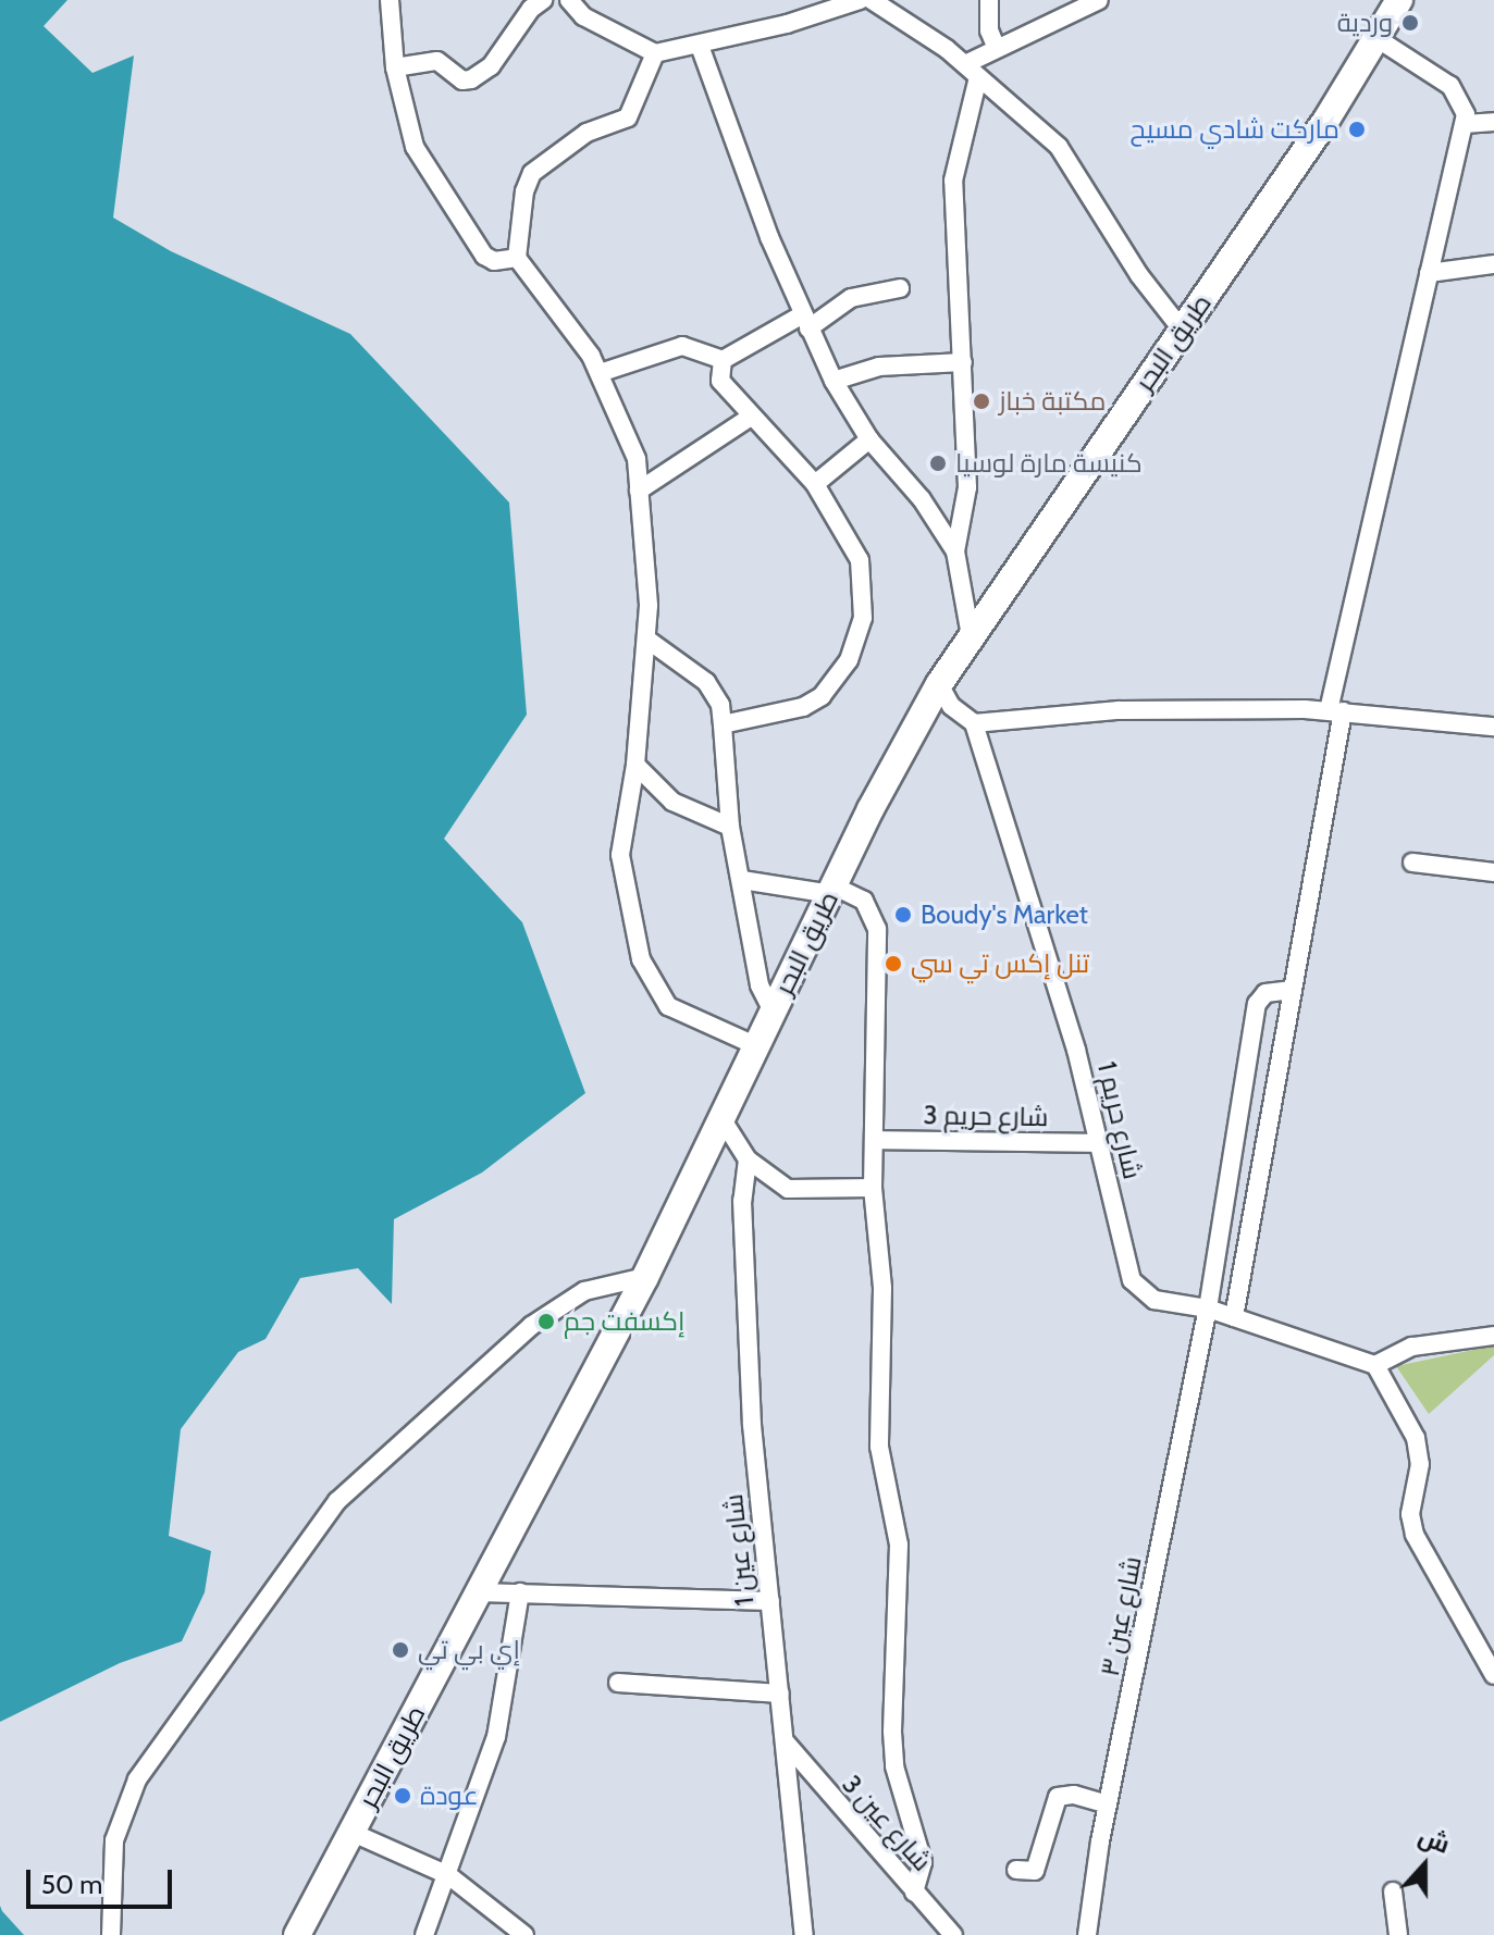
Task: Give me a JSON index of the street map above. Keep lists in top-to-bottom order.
{
  "streets": {
    "main road": ["طريق البحر"],
    "street": [
      "شارع حريم 3",
      "شارع حريم 1",
      "شارع عين 1",
      "شارع عين ٣",
      "شارع عين 3"
    ]
  },
  "crossings": [
    ["شارع حريم 3", "شارع حريم 1"],
    ["شارع حريم 1", "شارع عين ٣"],
    ["شارع عين 1", "شارع عين 3"]
  ],
  "places": [
    "وردية",
    "ماركت شادي مسيح",
    "مكتبة خباز",
    "كنيسة مارة لوسيا",
    "Boudy's Market",
    "تنل إكس تي سي",
    "إكسفت جم",
    "إي بي تي",
    "عودة"
  ],
  "scale_bar": "50 m",
  "north": "top"
}
